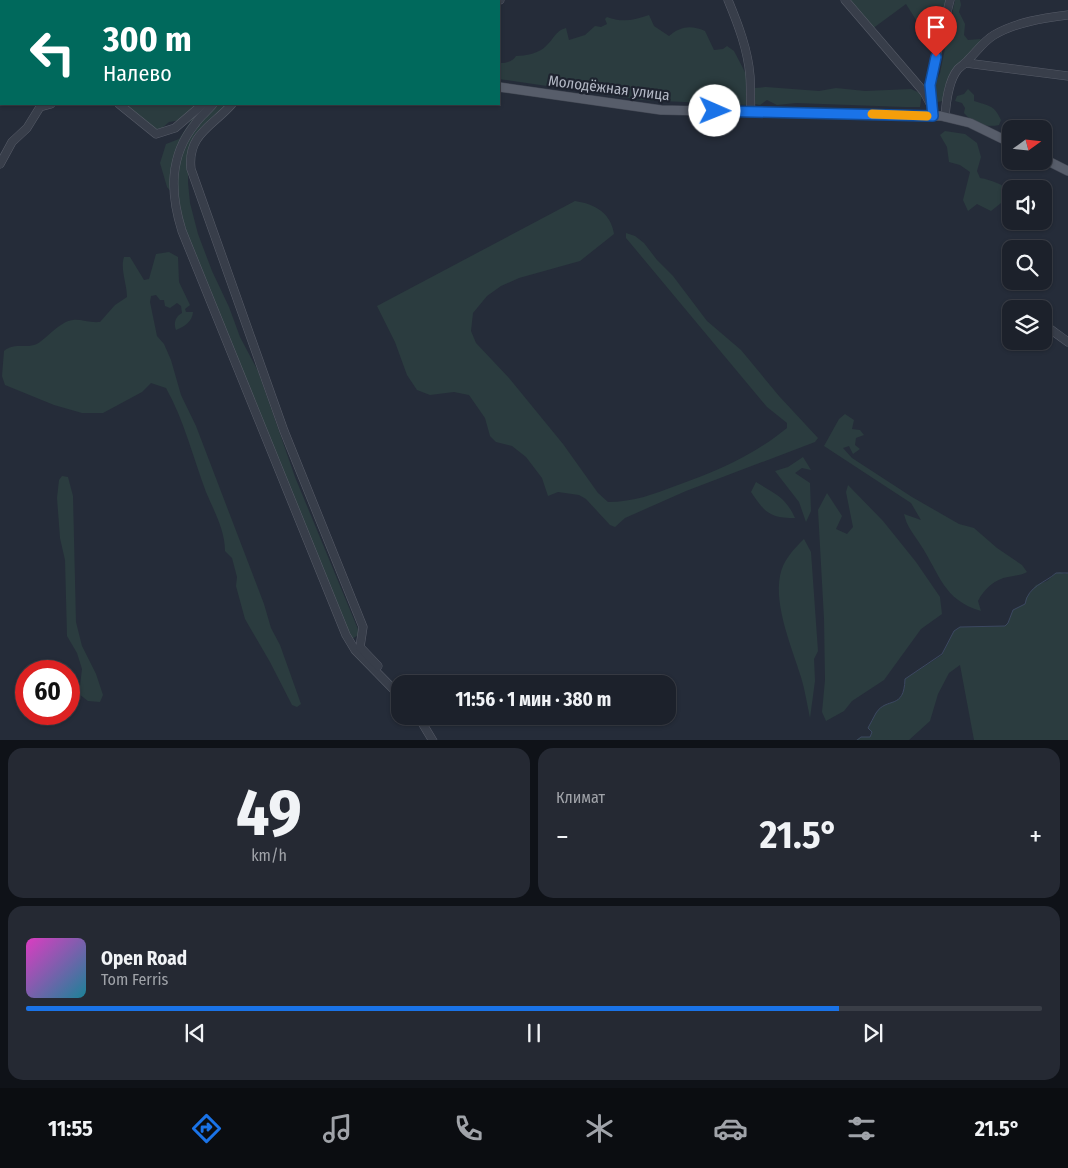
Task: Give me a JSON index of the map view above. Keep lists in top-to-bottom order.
{
  "streets": {
    "main road": ["Молодёжная улица"]
  },
  "north": "right",
  "page": {
    "turn": ["300 m", "Налево"],
    "limit": "60",
    "trip": "11:56 · 1 мин · 380 m",
    "tile": [
      ["49", "km/h"],
      "Климат"
    ],
    "heat": ["−", "21.5°", "+"],
    "song": ["Open Road", "Tom Ferris"],
    "tabs": ["11:55", "21.5°"]
  }
}
